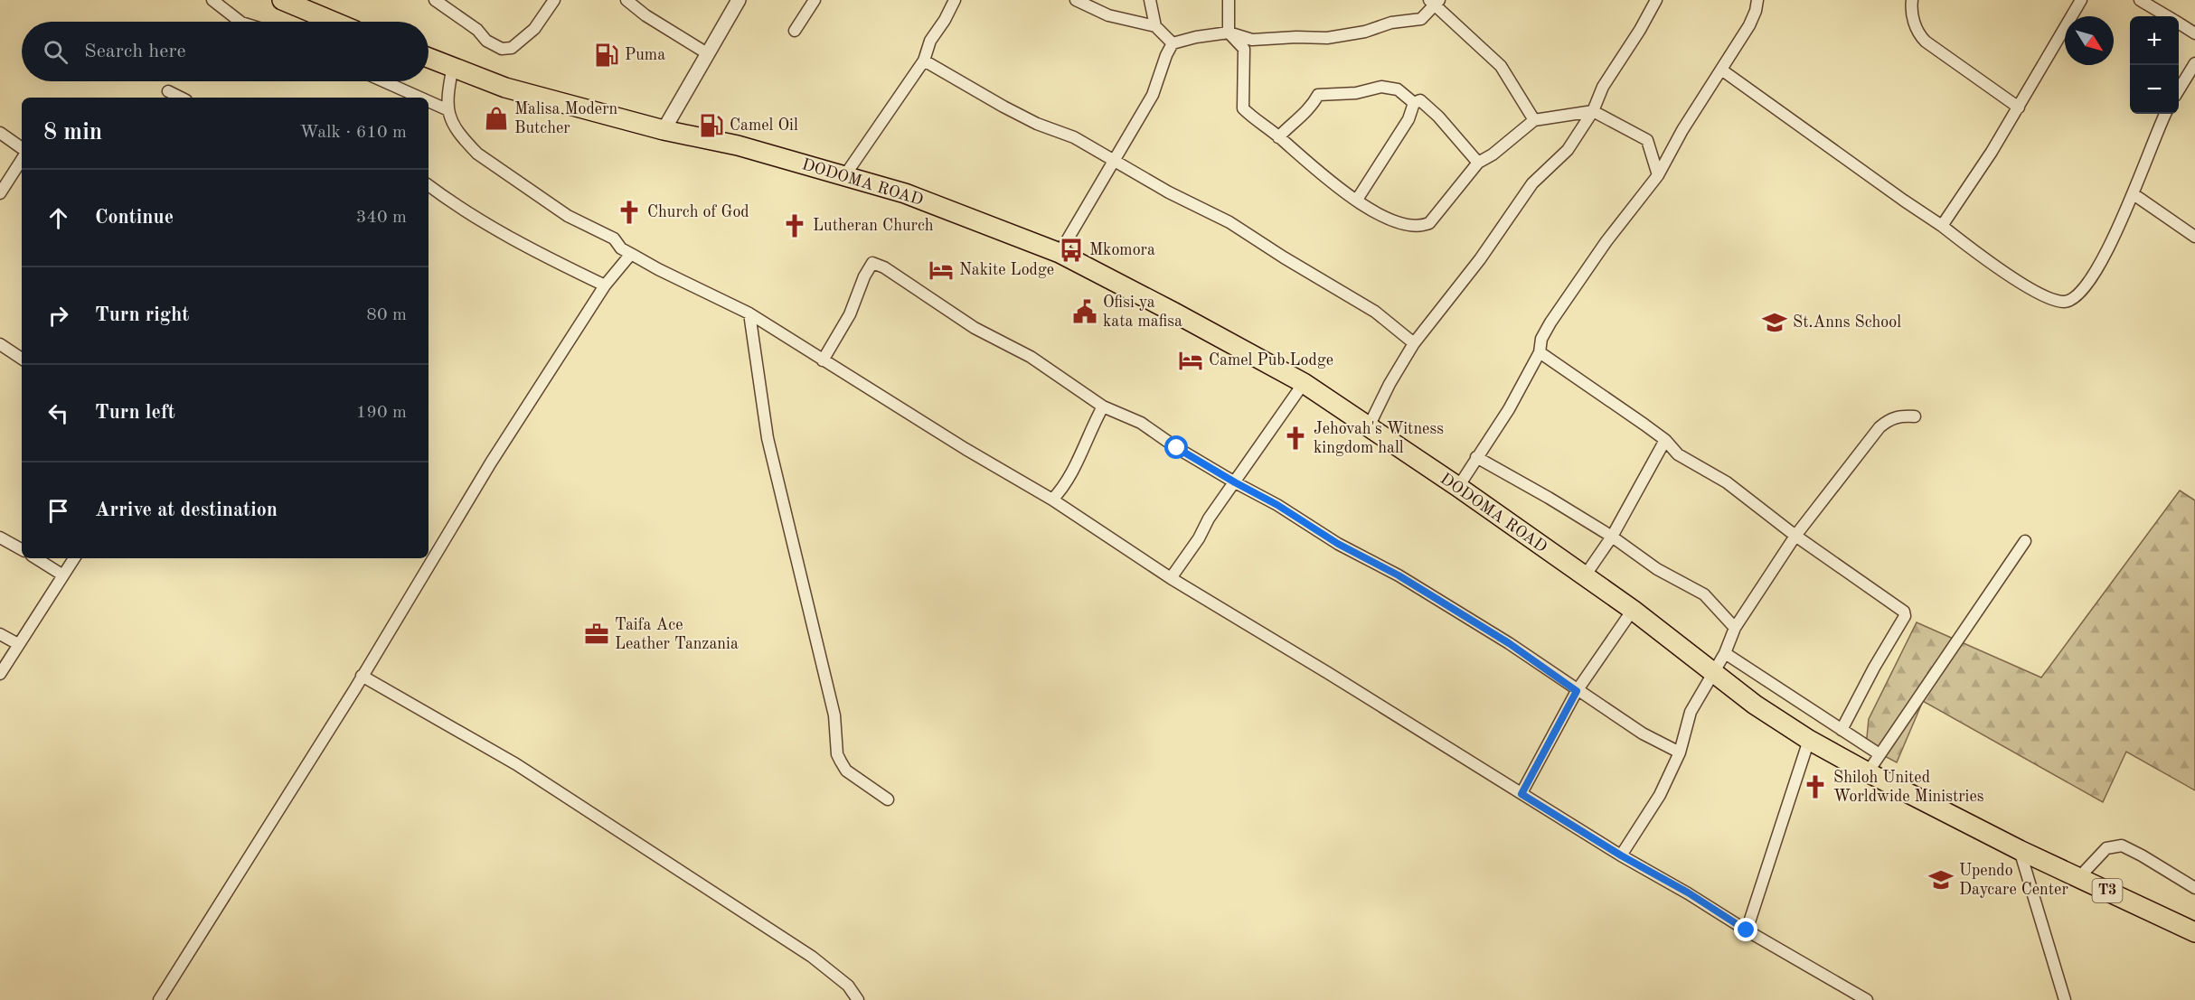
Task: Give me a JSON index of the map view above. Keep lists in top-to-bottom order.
{
  "streets": {
    "highway": ["DODOMA ROAD", "T3"]
  },
  "places": {
    "fuel station": ["Puma", "Camel Oil"],
    "shop": ["Malisa Modern Butcher"],
    "church": [
      "Church of God",
      "Lutheran Church",
      "Jehovah's Witness kingdom hall",
      "Shiloh United Worldwide Ministries"
    ],
    "bus stop": ["Mkomora"],
    "hotel": ["Nakite Lodge", "Camel Pub Lodge"],
    "public building": ["Ofisi ya kata mafisa"],
    "school or university": ["St.Anns School", "Upendo Daycare Center"],
    "office": ["Taifa Ace Leather Tanzania"]
  },
  "north": "bottom right",
  "page": {
    "map_buttons": ["+", "−"],
    "search": "Search here",
    "heading": ["8 min", "Walk · 610 m"],
    "list": [
      ["Continue", "340 m"],
      ["Turn right", "80 m"],
      ["Turn left", "190 m"],
      "Arrive at destination"
    ]
  }
}
